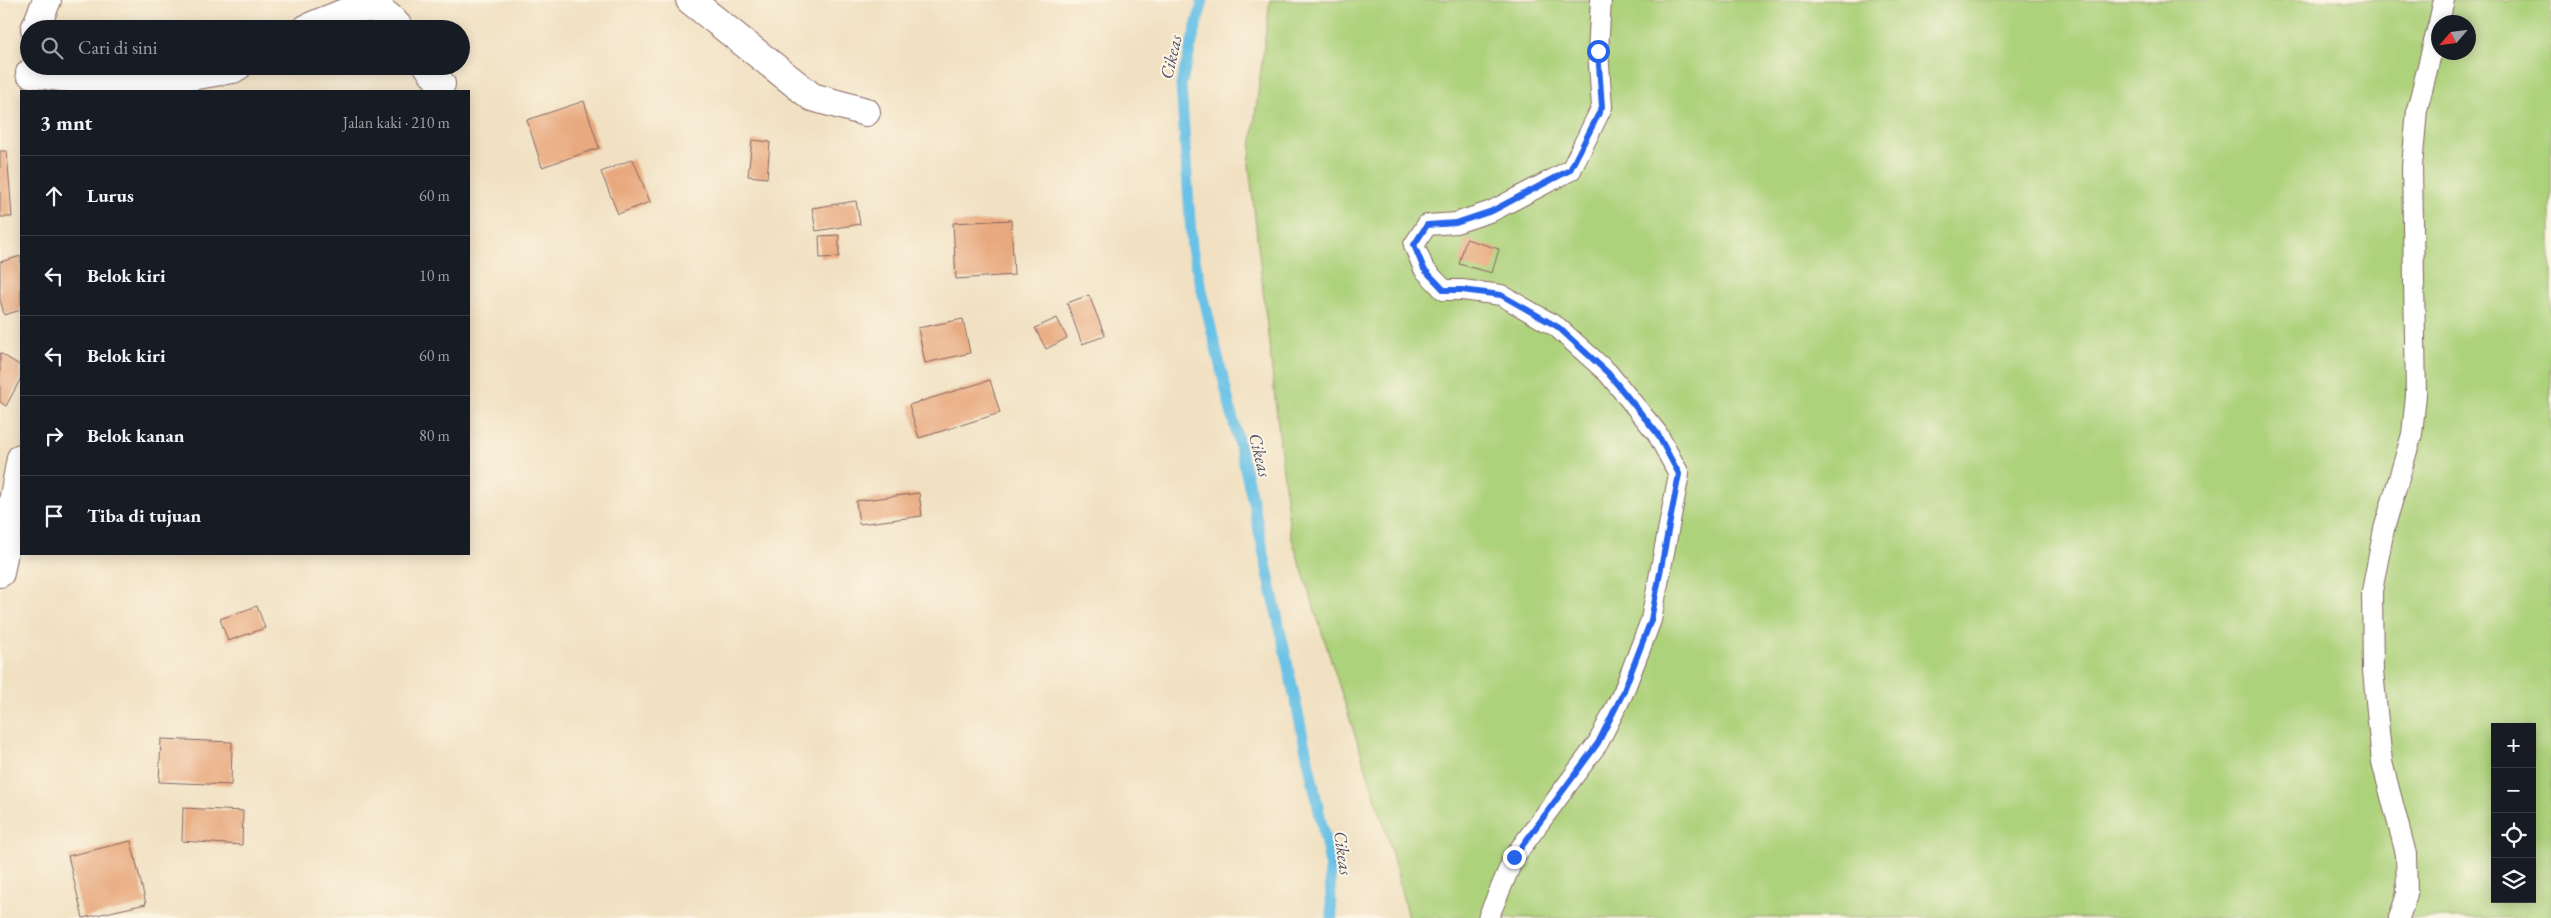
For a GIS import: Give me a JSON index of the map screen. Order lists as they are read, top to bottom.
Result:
{
  "water": ["Cikeas"],
  "north": "bottom left",
  "page": {
    "search": "Cari di sini",
    "heading": ["3 mnt", "Jalan kaki · 210 m"],
    "list": [
      ["Lurus", "60 m"],
      ["Belok kiri", "10 m"],
      ["Belok kiri", "60 m"],
      ["Belok kanan", "80 m"],
      "Tiba di tujuan"
    ],
    "map_buttons": ["+", "−"]
  }
}
